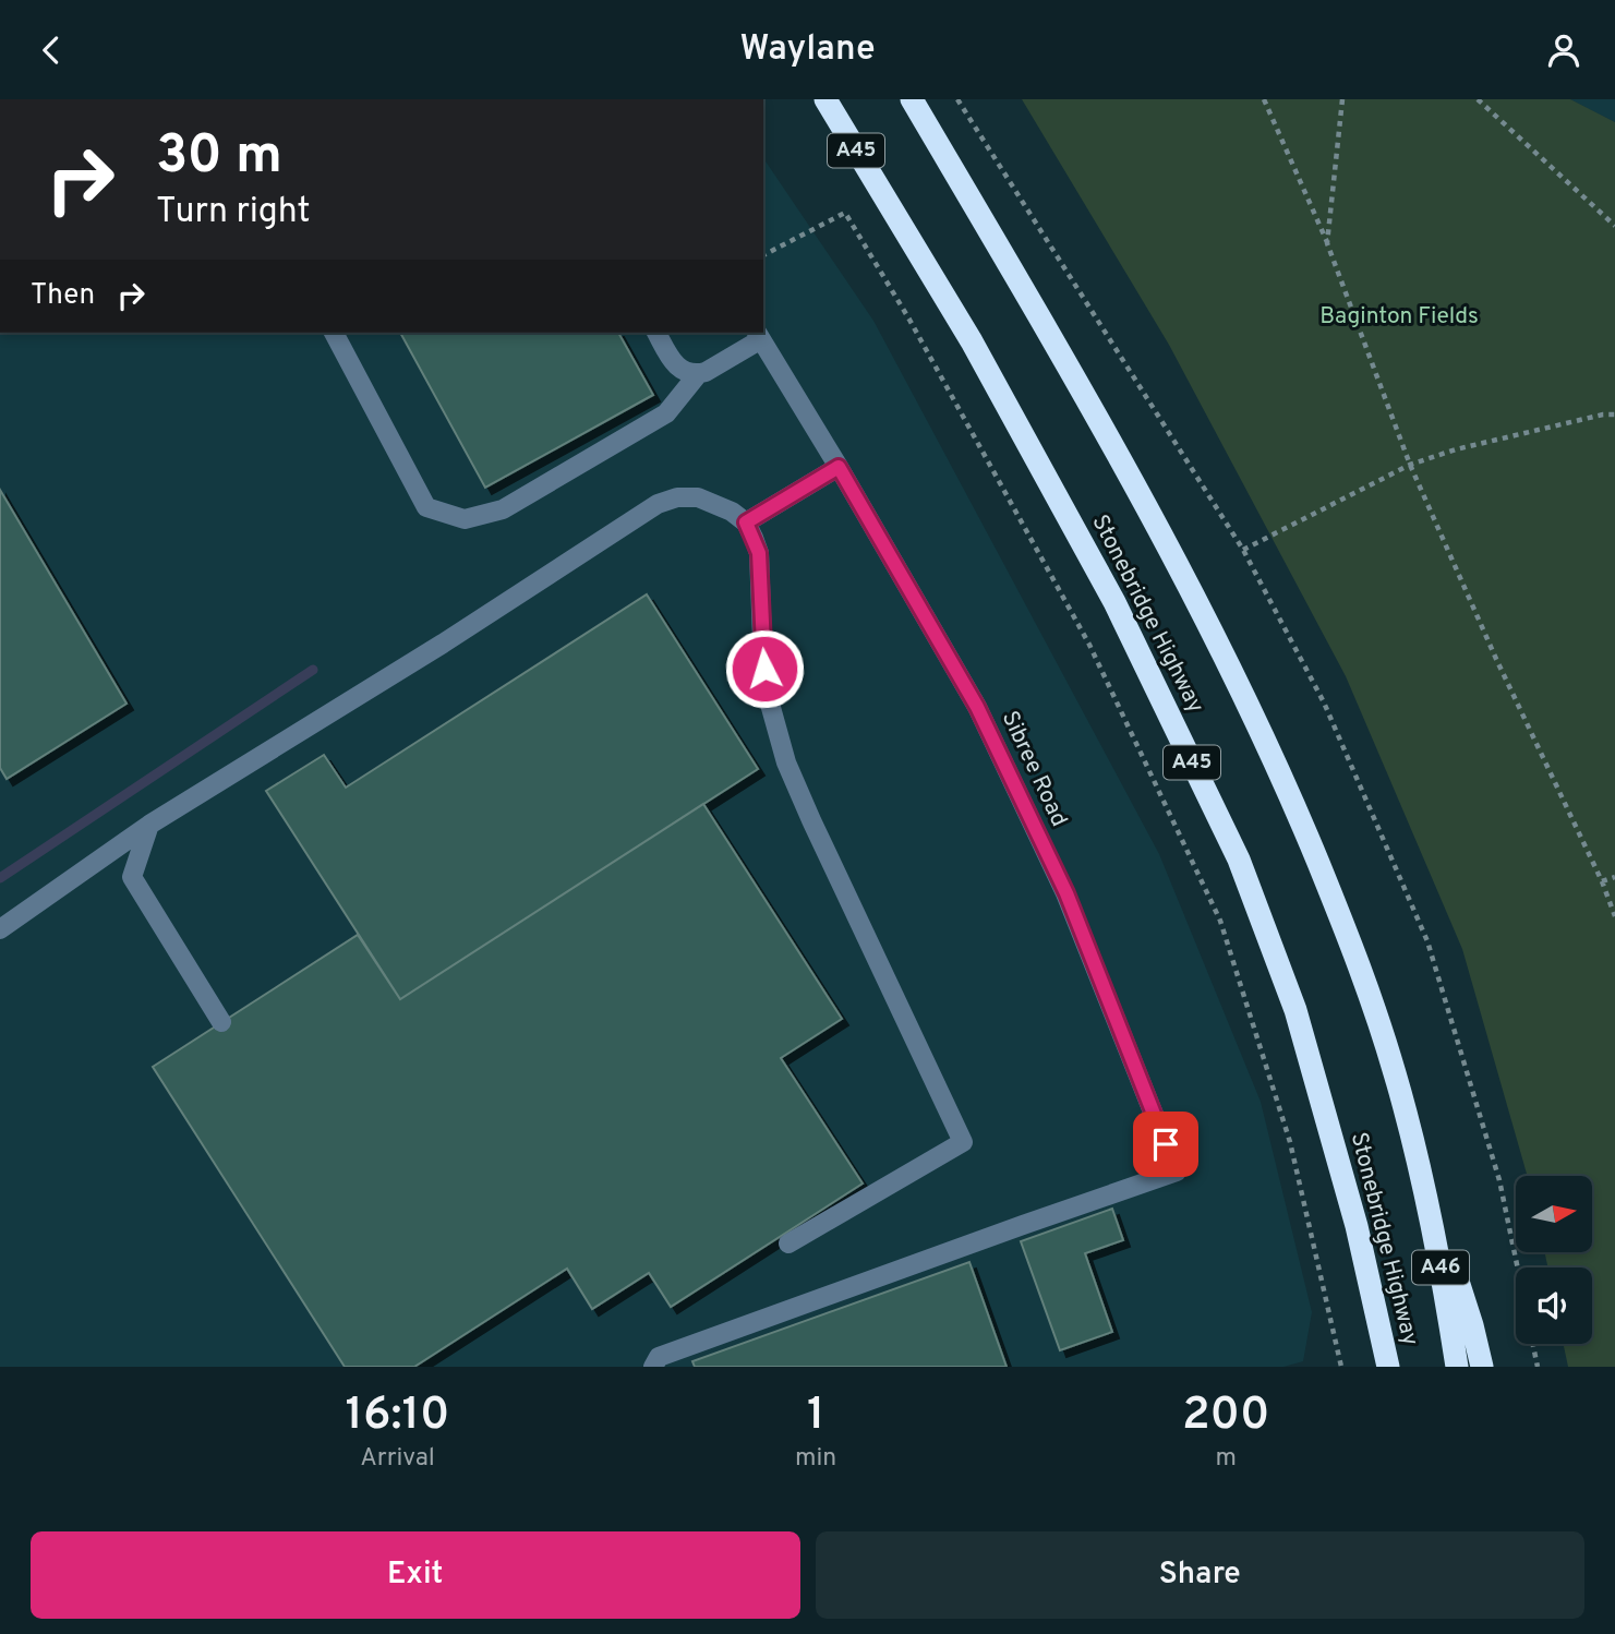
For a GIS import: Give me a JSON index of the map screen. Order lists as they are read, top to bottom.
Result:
{
  "streets": {
    "highway": ["A45", "Stonebridge Highway", "A46"],
    "lane": ["Sibree Road"]
  },
  "parks": ["Baginton Fields"],
  "north": "right",
  "page": {
    "header": "Waylane",
    "turn": ["30 m", "Turn right"],
    "then": "Then",
    "eta": [
      "16:10",
      "Arrival",
      "1",
      "min",
      "200",
      "m"
    ],
    "buttons": ["Exit", "Share"]
  }
}
